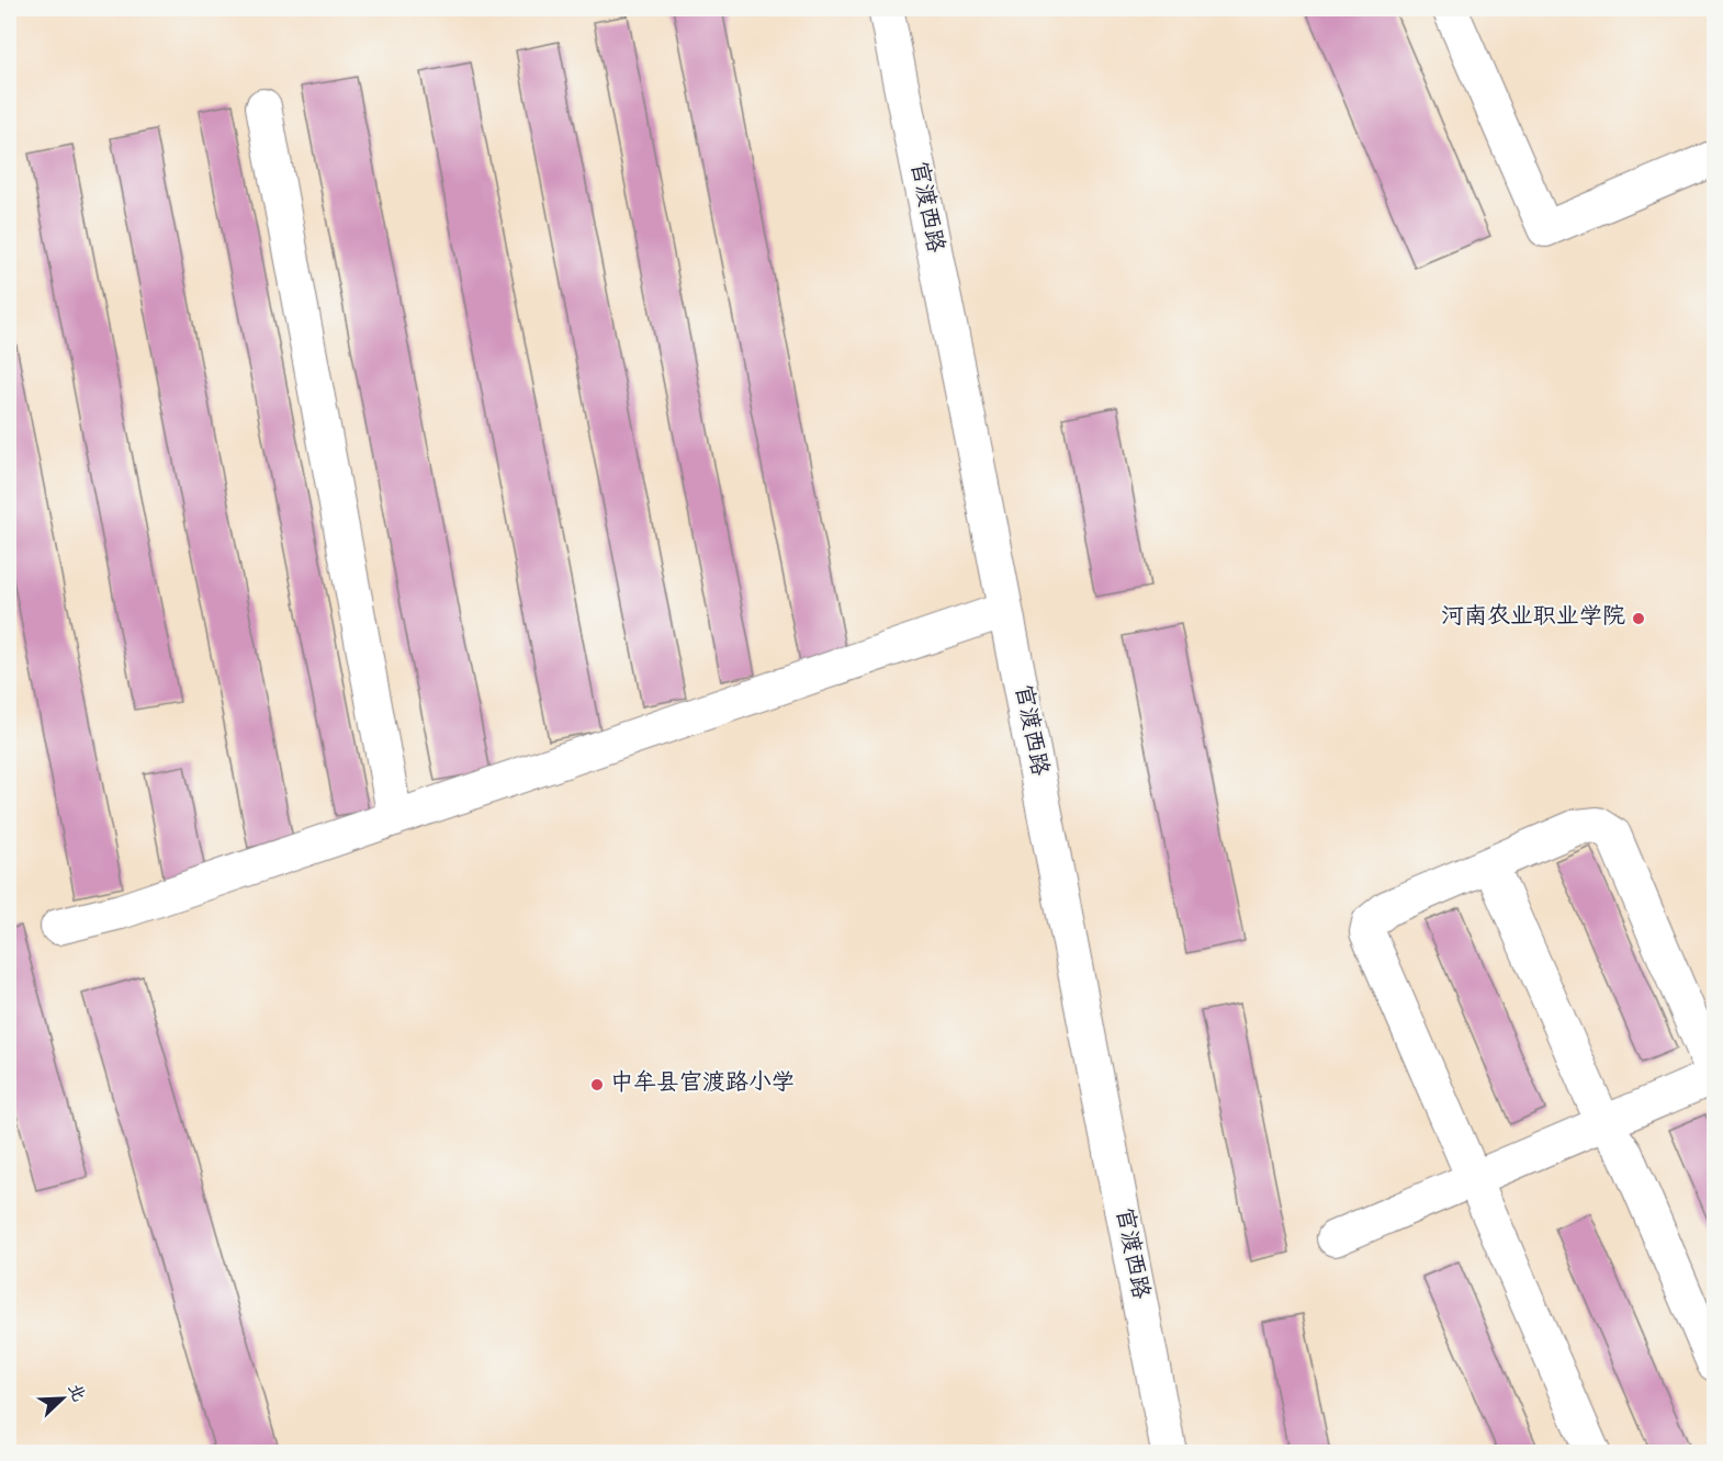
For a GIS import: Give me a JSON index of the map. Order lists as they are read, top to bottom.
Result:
{
  "streets": {
    "street": ["官渡西路"]
  },
  "places": ["河南农业职业学院", "中牟县官渡路小学"],
  "north": "top right"
}
